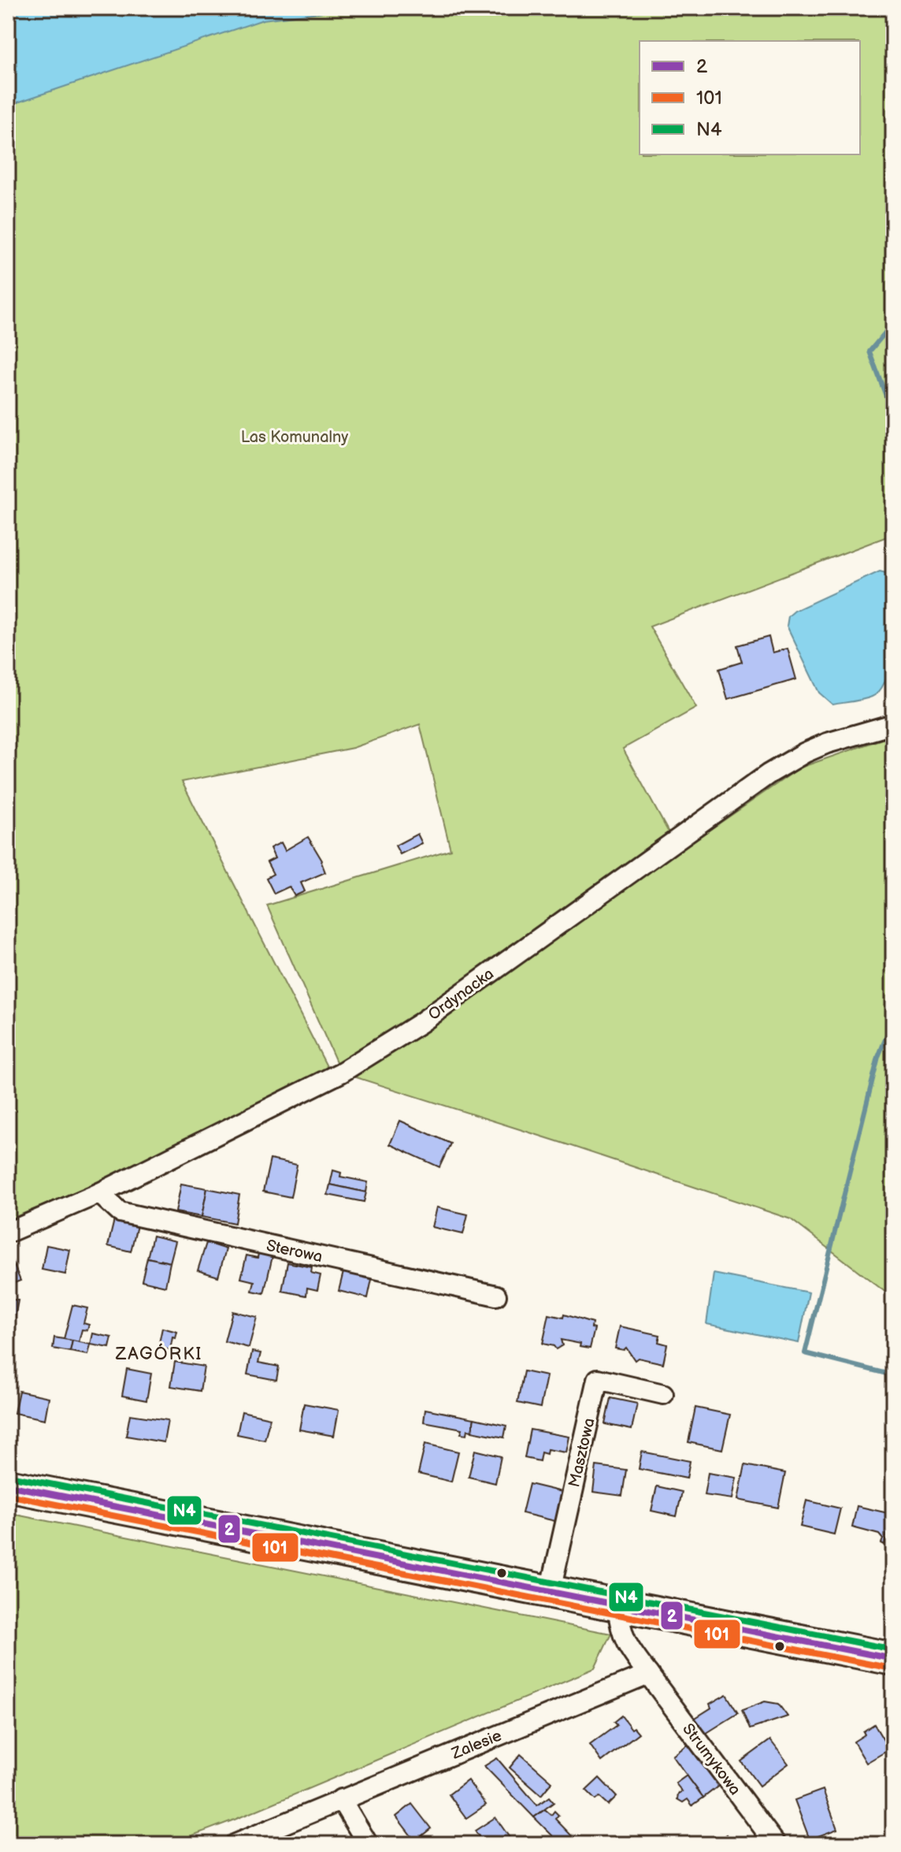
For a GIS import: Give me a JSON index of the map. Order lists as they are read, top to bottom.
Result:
{
  "streets": {
    "street": [
      "Ordynacka",
      "Sterowa",
      "Masztowa",
      "Zalesie",
      "Strumykowa"
    ]
  },
  "crossings": [
    ["Ordynacka", "Sterowa"],
    ["Zalesie", "Strumykowa"]
  ],
  "districts": ["ZAGÓRKI"],
  "parks": ["Las Komunalny"],
  "lines": ["transit line N4", "transit line 2", "transit line 101"],
  "legend": ["2", "101", "N4"]
}
